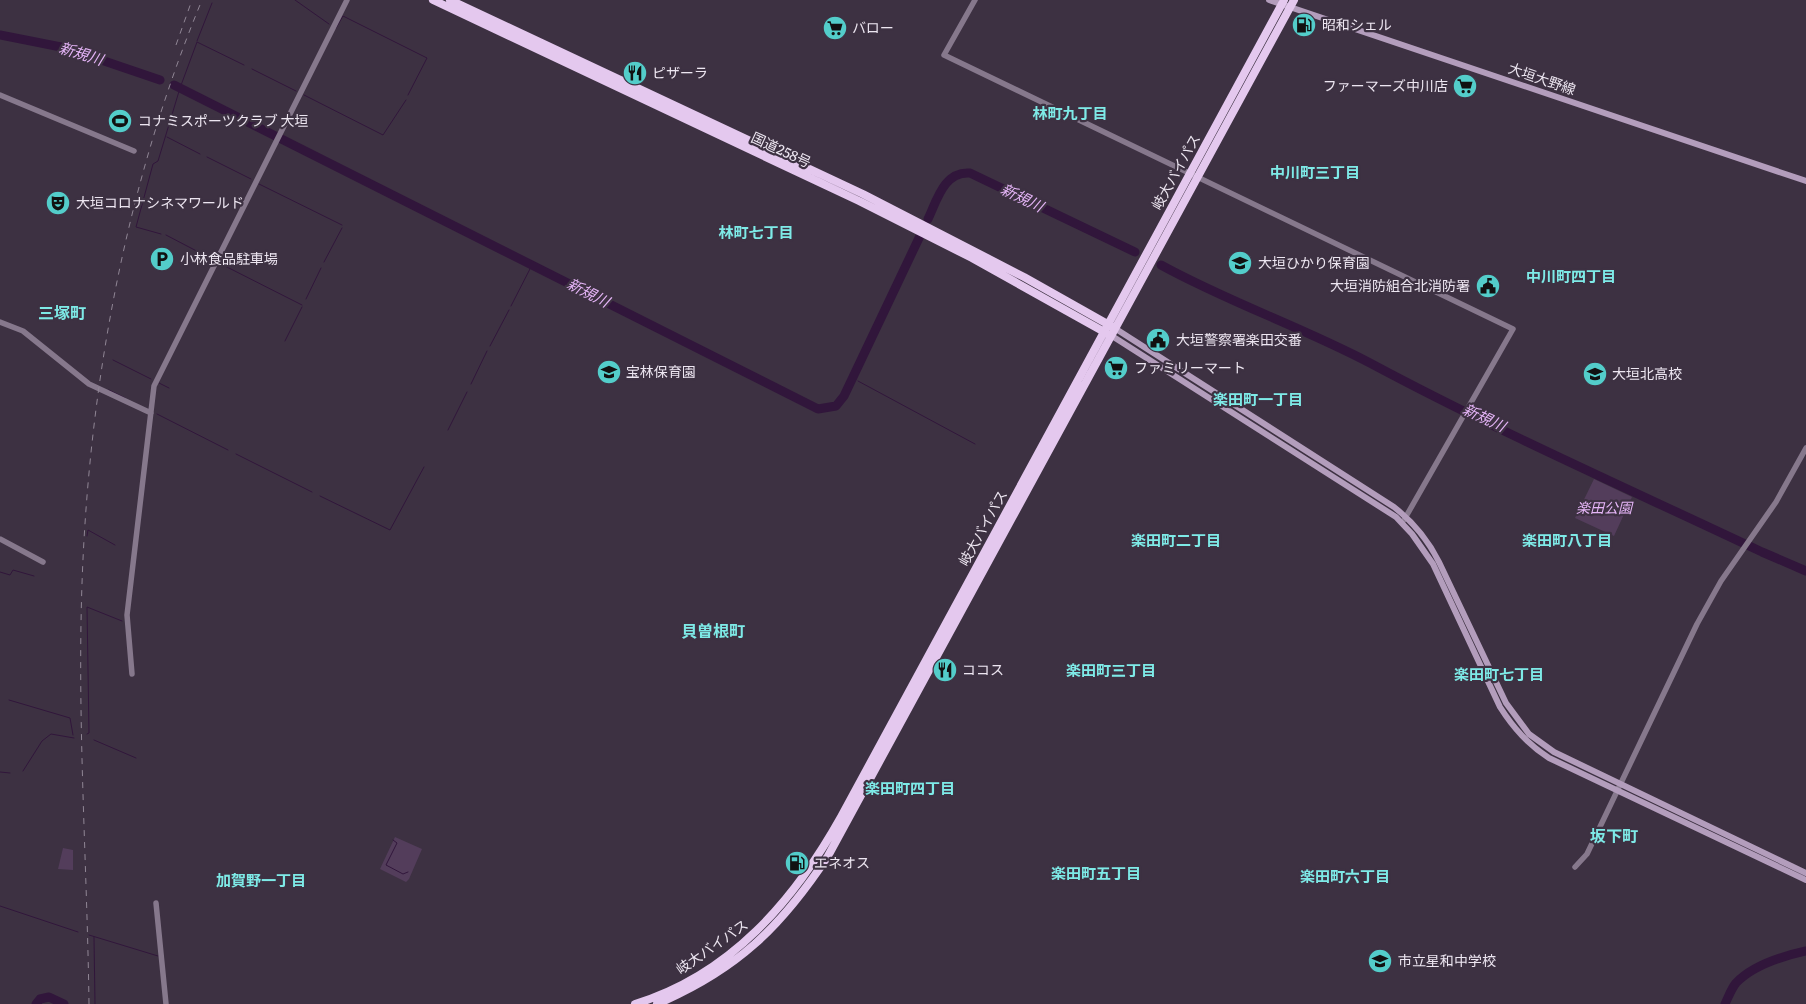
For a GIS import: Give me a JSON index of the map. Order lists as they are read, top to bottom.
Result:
{
  "streets": {
    "highway": ["国道258号", "岐大バイパス"],
    "main road": ["大垣大野線"]
  },
  "crossings": [
    ["大垣大野線", "岐大バイパス"],
    ["国道258号", "岐大バイパス"]
  ],
  "districts": [
    "林町九丁目",
    "中川町三丁目",
    "林町七丁目",
    "中川町四丁目",
    "三塚町",
    "楽田町一丁目",
    "楽田町二丁目",
    "楽田町八丁目",
    "貝曽根町",
    "楽田町三丁目",
    "楽田町七丁目",
    "楽田町四丁目",
    "坂下町",
    "楽田町五丁目",
    "楽田町六丁目",
    "加賀野一丁目"
  ],
  "water": ["新規川"],
  "parks": ["楽田公園"],
  "places": {
    "fuel station": ["昭和シェル", "エネオス"],
    "supermarket": ["バロー", "ファーマーズ中川店", "ファミリーマート"],
    "restaurant": ["ピザーラ", "ココス"],
    "sports": ["コナミスポーツクラブ 大垣"],
    "theatre": ["大垣コロナシネマワールド"],
    "parking": ["小林食品駐車場"],
    "school or university": [
      "大垣ひかり保育園",
      "宝林保育園",
      "大垣北高校",
      "市立星和中学校"
    ],
    "public building": ["大垣消防組合北消防署", "大垣警察署楽田交番"]
  }
}
